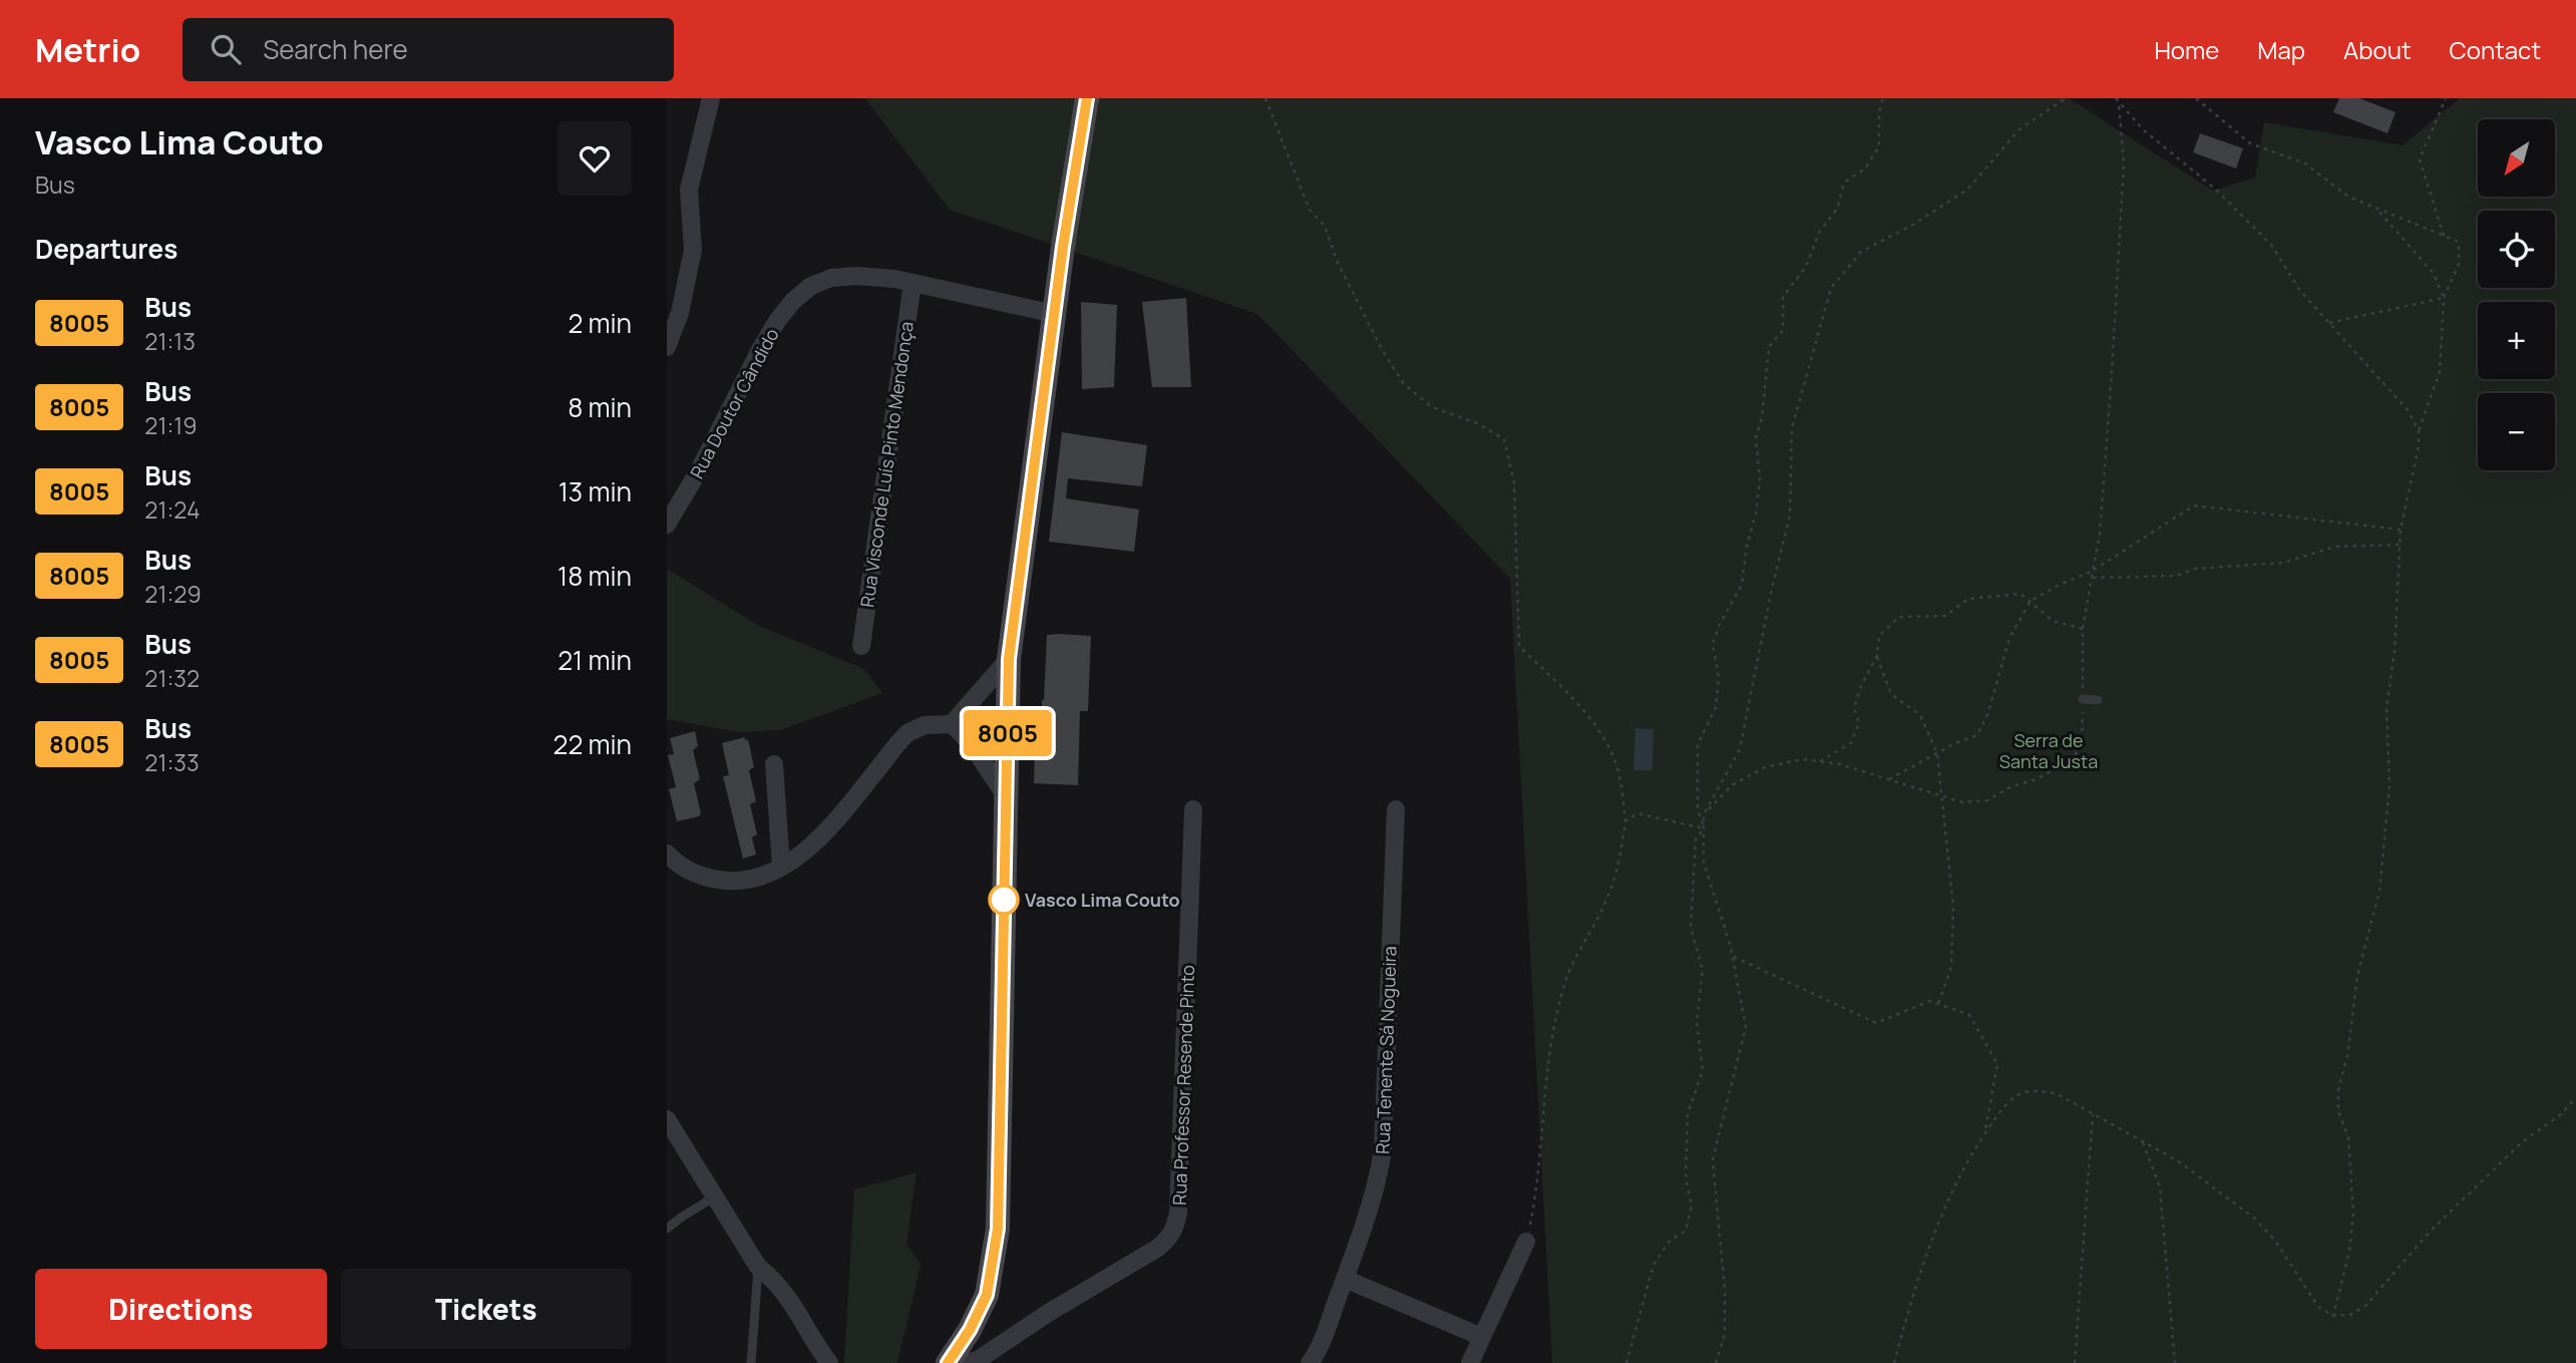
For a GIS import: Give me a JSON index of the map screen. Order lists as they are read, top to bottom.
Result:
{
  "streets": {
    "street": [
      "Rua Doutor Cândido",
      "Rua Visconde Luís Pinto Mendonça",
      "Rua Tenente Sá Nogueira",
      "Rua Professor Resende Pinto"
    ]
  },
  "crossings": [
    ["Rua Doutor Cândido", "Rua Visconde Luís Pinto Mendonça"]
  ],
  "parks": ["Serra de Santa Justa"],
  "places": ["Vasco Lima Couto"],
  "lines": ["bus line 8005"],
  "north": "bottom left",
  "page": {
    "header": "Metrio",
    "search": "Search here",
    "nav": [
      "Home",
      "Map",
      "About",
      "Contact"
    ],
    "heading": [
      ["Vasco Lima Couto", "Bus"],
      "Departures"
    ],
    "on_map": "8005",
    "map_buttons": ["+", "−"],
    "list": [
      {
        "mark": "8005",
        "name": "Bus",
        "note": "21:13",
        "value": "2 min"
      },
      {
        "mark": "8005",
        "name": "Bus",
        "note": "21:19",
        "value": "8 min"
      },
      {
        "mark": "8005",
        "name": "Bus",
        "note": "21:24",
        "value": "13 min"
      },
      {
        "mark": "8005",
        "name": "Bus",
        "note": "21:29",
        "value": "18 min"
      },
      {
        "mark": "8005",
        "name": "Bus",
        "note": "21:32",
        "value": "21 min"
      },
      {
        "mark": "8005",
        "name": "Bus",
        "note": "21:33",
        "value": "22 min"
      }
    ],
    "buttons": ["Directions", "Tickets"]
  }
}
